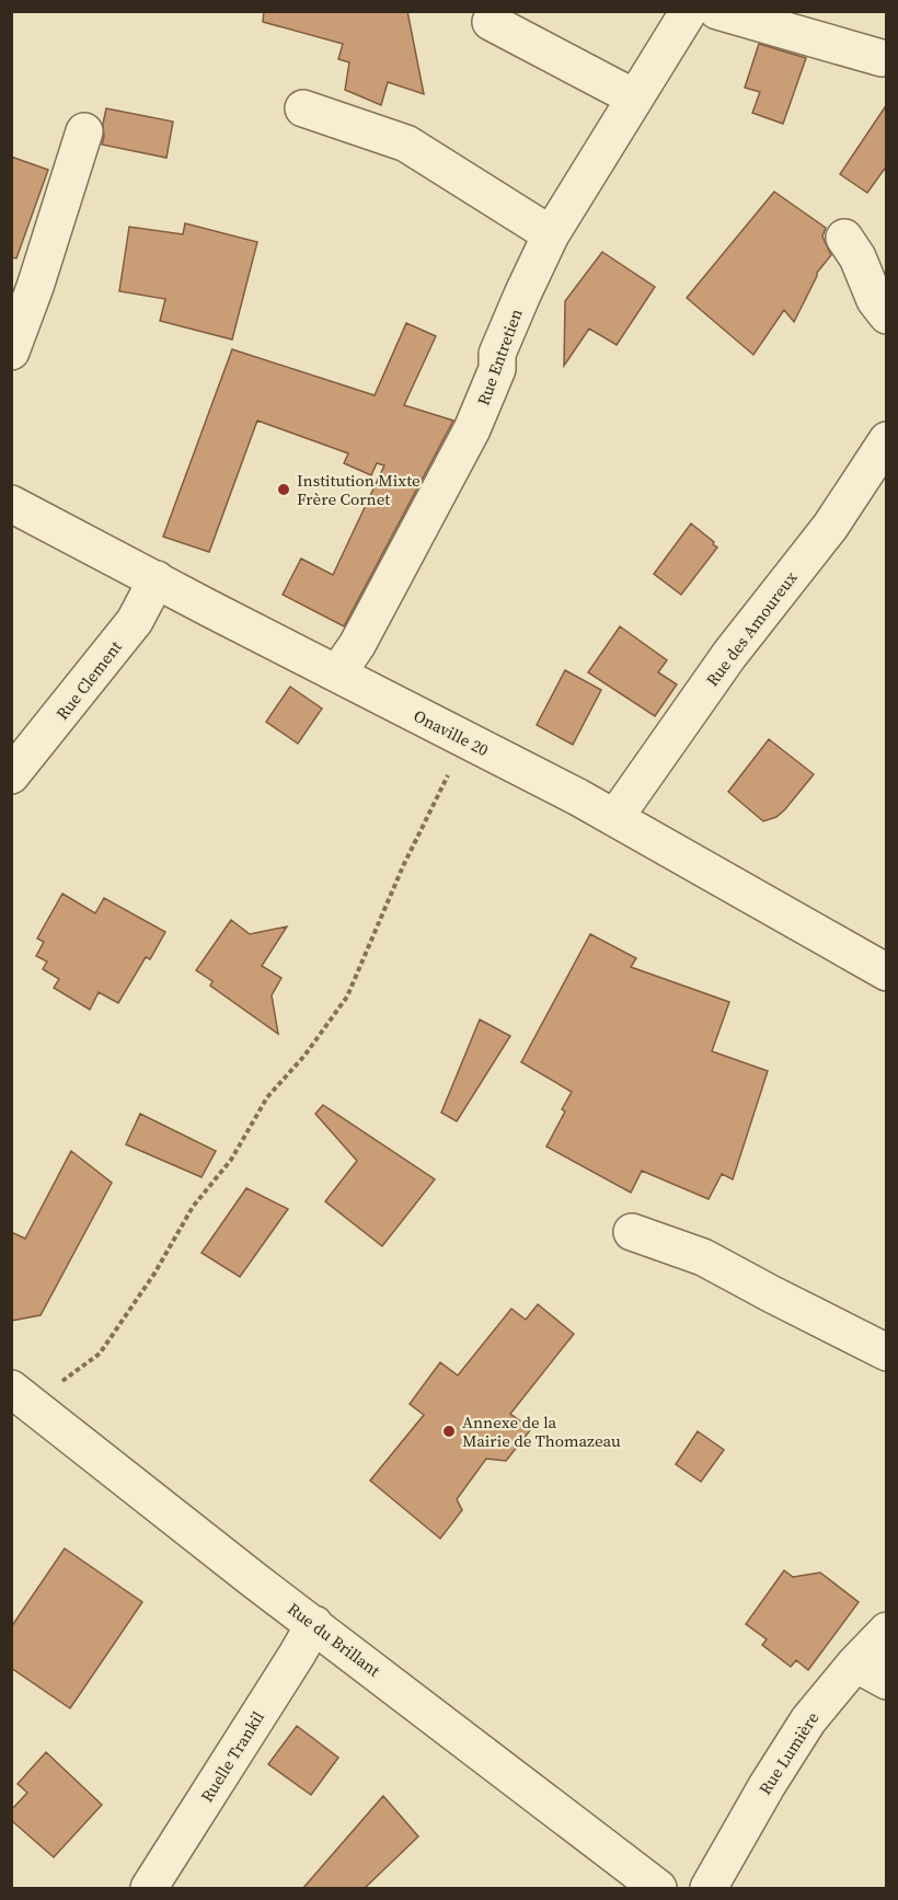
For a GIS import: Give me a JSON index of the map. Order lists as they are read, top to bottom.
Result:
{
  "streets": {
    "street": [
      "Rue Entretien",
      "Rue des Amoureux",
      "Rue Clement",
      "Onaville 20",
      "Rue du Brillant",
      "Rue Lumière",
      "Ruelle Trankil"
    ]
  },
  "crossings": [
    ["Rue Entretien", "Onaville 20"],
    ["Rue des Amoureux", "Onaville 20"],
    ["Rue Clement", "Onaville 20"],
    ["Rue du Brillant", "Ruelle Trankil"]
  ],
  "places": ["Institution Mixte Frère Cornet", "Annexe de la Mairie de Thomazeau"]
}
